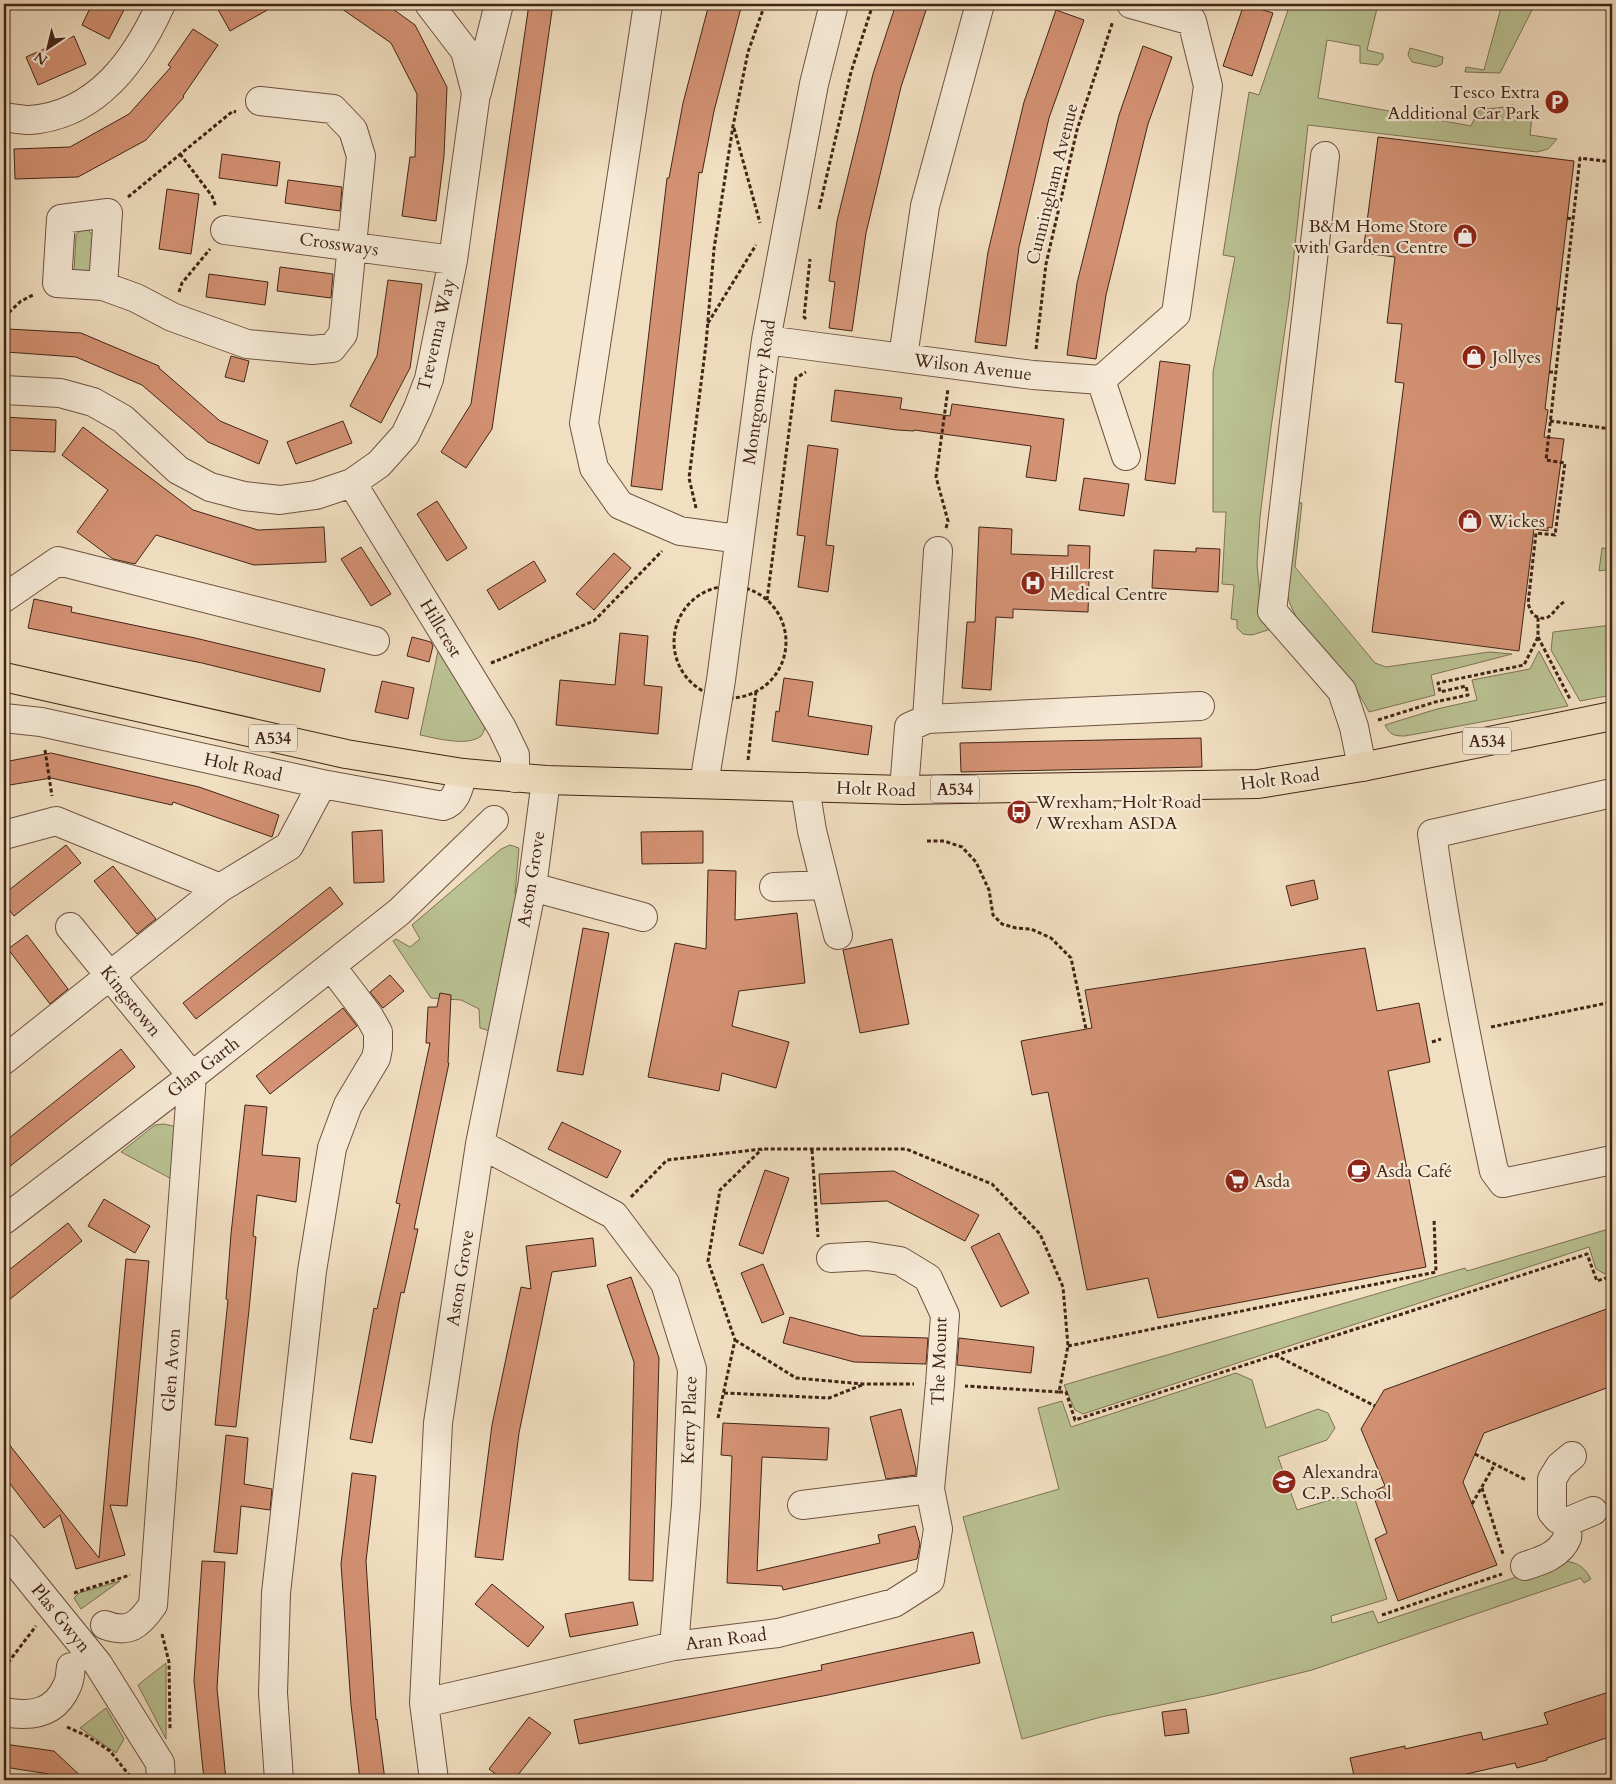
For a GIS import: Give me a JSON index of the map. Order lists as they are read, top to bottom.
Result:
{
  "streets": {
    "main road": ["A534", "Holt Road"],
    "street": [
      "Crossways",
      "Trevenna Way",
      "Wilson Avenue",
      "Montgomery Road",
      "Hillcrest",
      "Aston Grove",
      "Kingstown",
      "Glan Garth",
      "The Mount",
      "Glen Avon",
      "Kerry Place",
      "Plas Gwyn",
      "Aran Road"
    ],
    "path": ["Cunningham Avenue"]
  },
  "crossings": [
    ["Cunningham Avenue", "Wilson Avenue"],
    ["Crossways", "Trevenna Way"],
    ["Trevenna Way", "Hillcrest"],
    ["Wilson Avenue", "Montgomery Road"],
    ["Montgomery Road", "Holt Road"],
    ["Hillcrest", "Holt Road"],
    ["Holt Road", "Aston Grove"],
    ["Aston Grove", "Kerry Place"],
    ["Aston Grove", "Aran Road"],
    ["Kingstown", "Glan Garth"],
    ["Kingstown", "Glen Avon"],
    ["Glan Garth", "Glen Avon"],
    ["The Mount", "Aran Road"],
    ["Kerry Place", "Aran Road"]
  ],
  "places": {
    "parking": ["Tesco Extra Additional Car Park"],
    "shop": ["B&M Home Store with Garden Centre", "Jollyes", "Wickes"],
    "hospital": ["Hillcrest Medical Centre"],
    "bus stop": ["Wrexham, Holt Road / Wrexham ASDA"],
    "cafe": ["Asda Café"],
    "supermarket": ["Asda"],
    "school or university": ["Alexandra C.P. School"]
  },
  "north": "bottom left"
}
